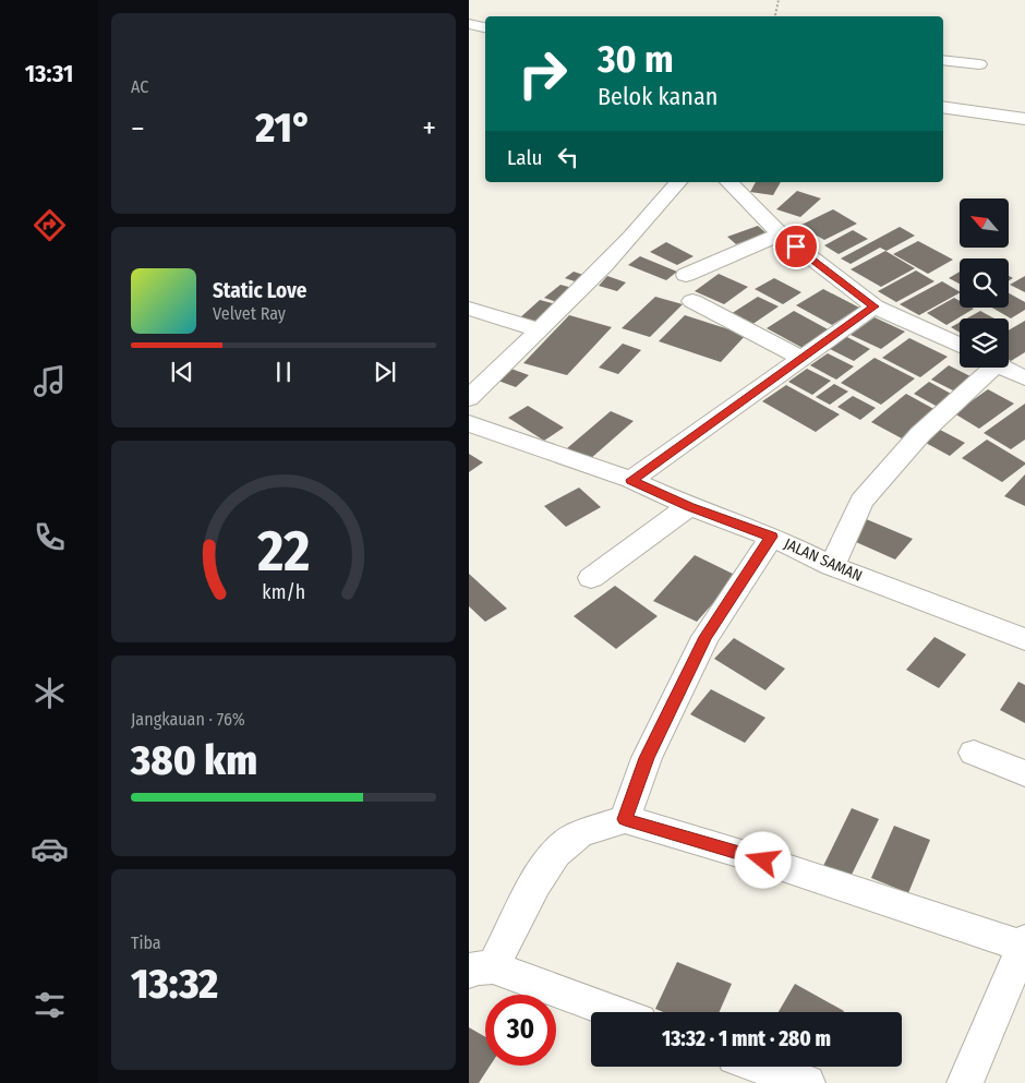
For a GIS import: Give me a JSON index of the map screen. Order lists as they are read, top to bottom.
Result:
{
  "streets": {
    "street": ["JALAN SAMAN"]
  },
  "north": "top left",
  "page": {
    "tabs": "13:31",
    "tile": [
      "AC",
      ["Jangkauan · 76%", "380 km"],
      ["Tiba", "13:32"]
    ],
    "turn": ["30 m", "Belok kanan"],
    "heat": ["−", "21°", "+"],
    "then": "Lalu",
    "song": ["Static Love", "Velvet Ray"],
    "limit": "30",
    "trip": "13:32 · 1 mnt · 280 m",
    "gauge": ["22", "km/h"]
  }
}
